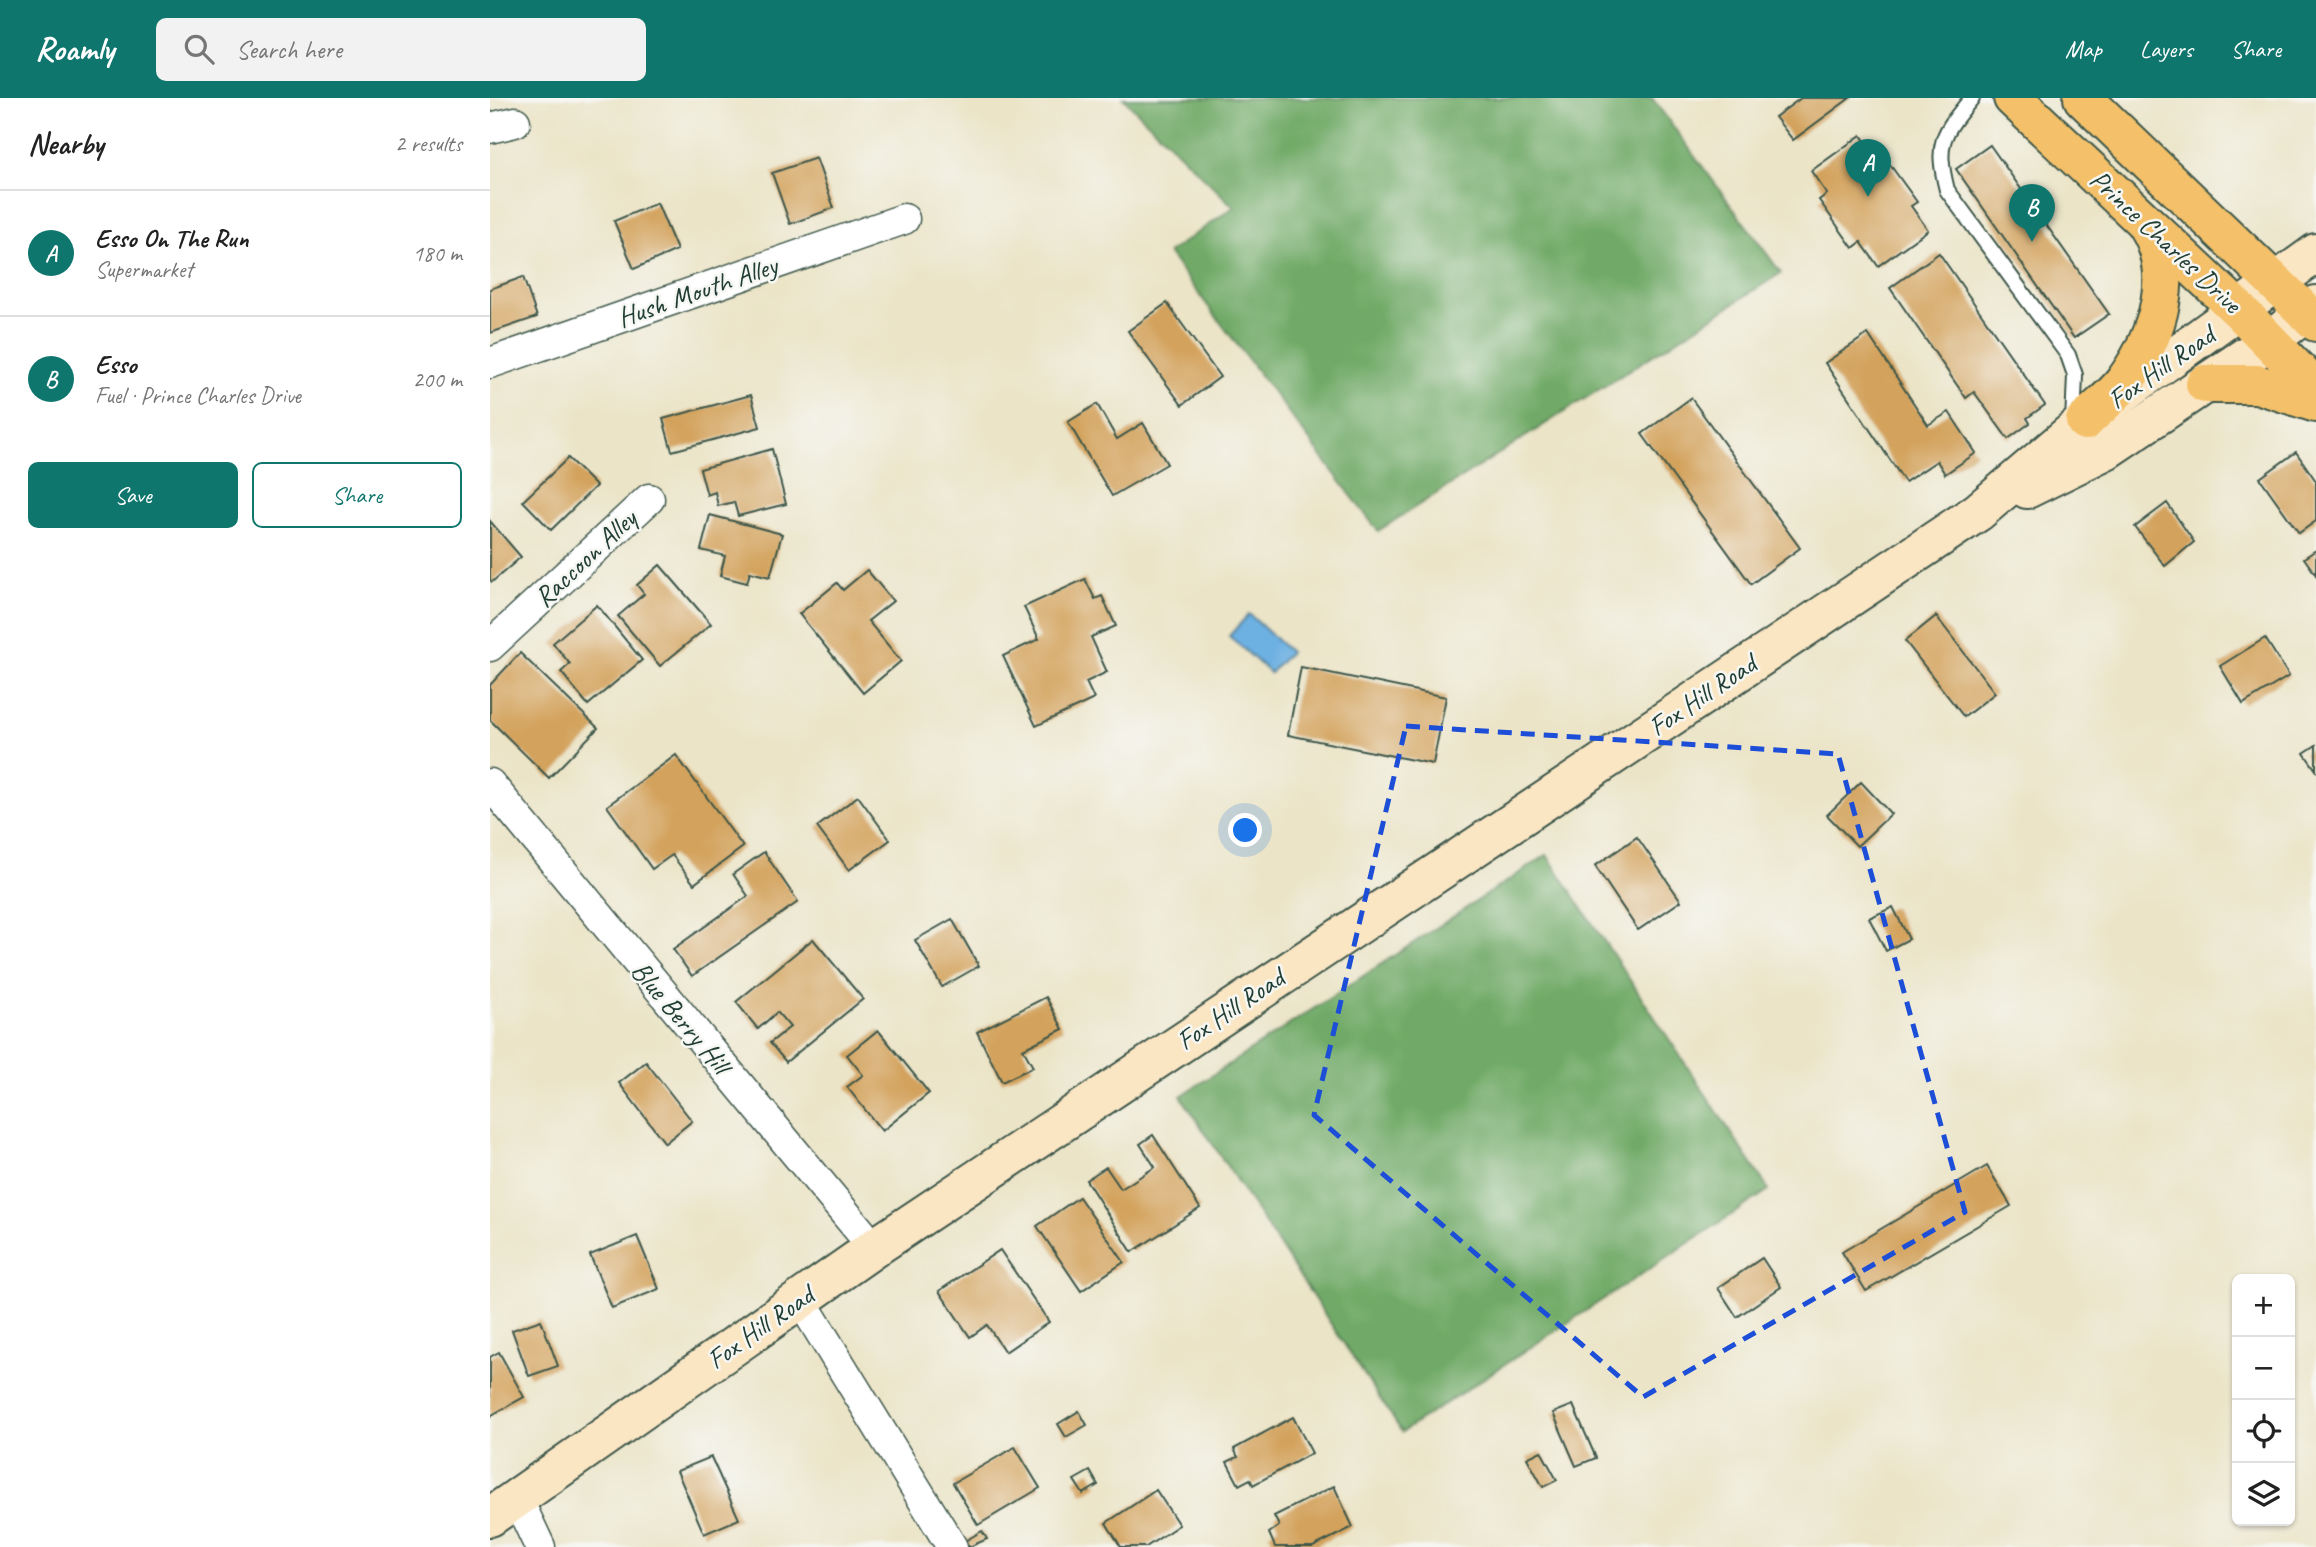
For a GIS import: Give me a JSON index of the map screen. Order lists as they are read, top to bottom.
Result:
{
  "streets": {
    "highway": ["Prince Charles Drive"],
    "main road": ["Fox Hill Road"],
    "street": ["Hush Mouth Alley", "Raccoon Alley", "Blue Berry Hill"]
  },
  "crossings": [
    ["Prince Charles Drive", "Fox Hill Road"],
    ["Fox Hill Road", "Blue Berry Hill"]
  ],
  "page": {
    "header": "Roamly",
    "search": "Search here",
    "nav": ["Map", "Layers", "Share"],
    "heading": ["Nearby", "2 results"],
    "pins": ["A", "B"],
    "list": [
      {
        "mark": "A",
        "name": "Esso On The Run",
        "note": "Supermarket",
        "value": "180 m"
      },
      {
        "mark": "B",
        "name": "Esso",
        "note": "Fuel · Prince Charles Drive",
        "value": "200 m"
      }
    ],
    "buttons": ["Save", "Share"],
    "map_buttons": ["+", "−"]
  }
}
